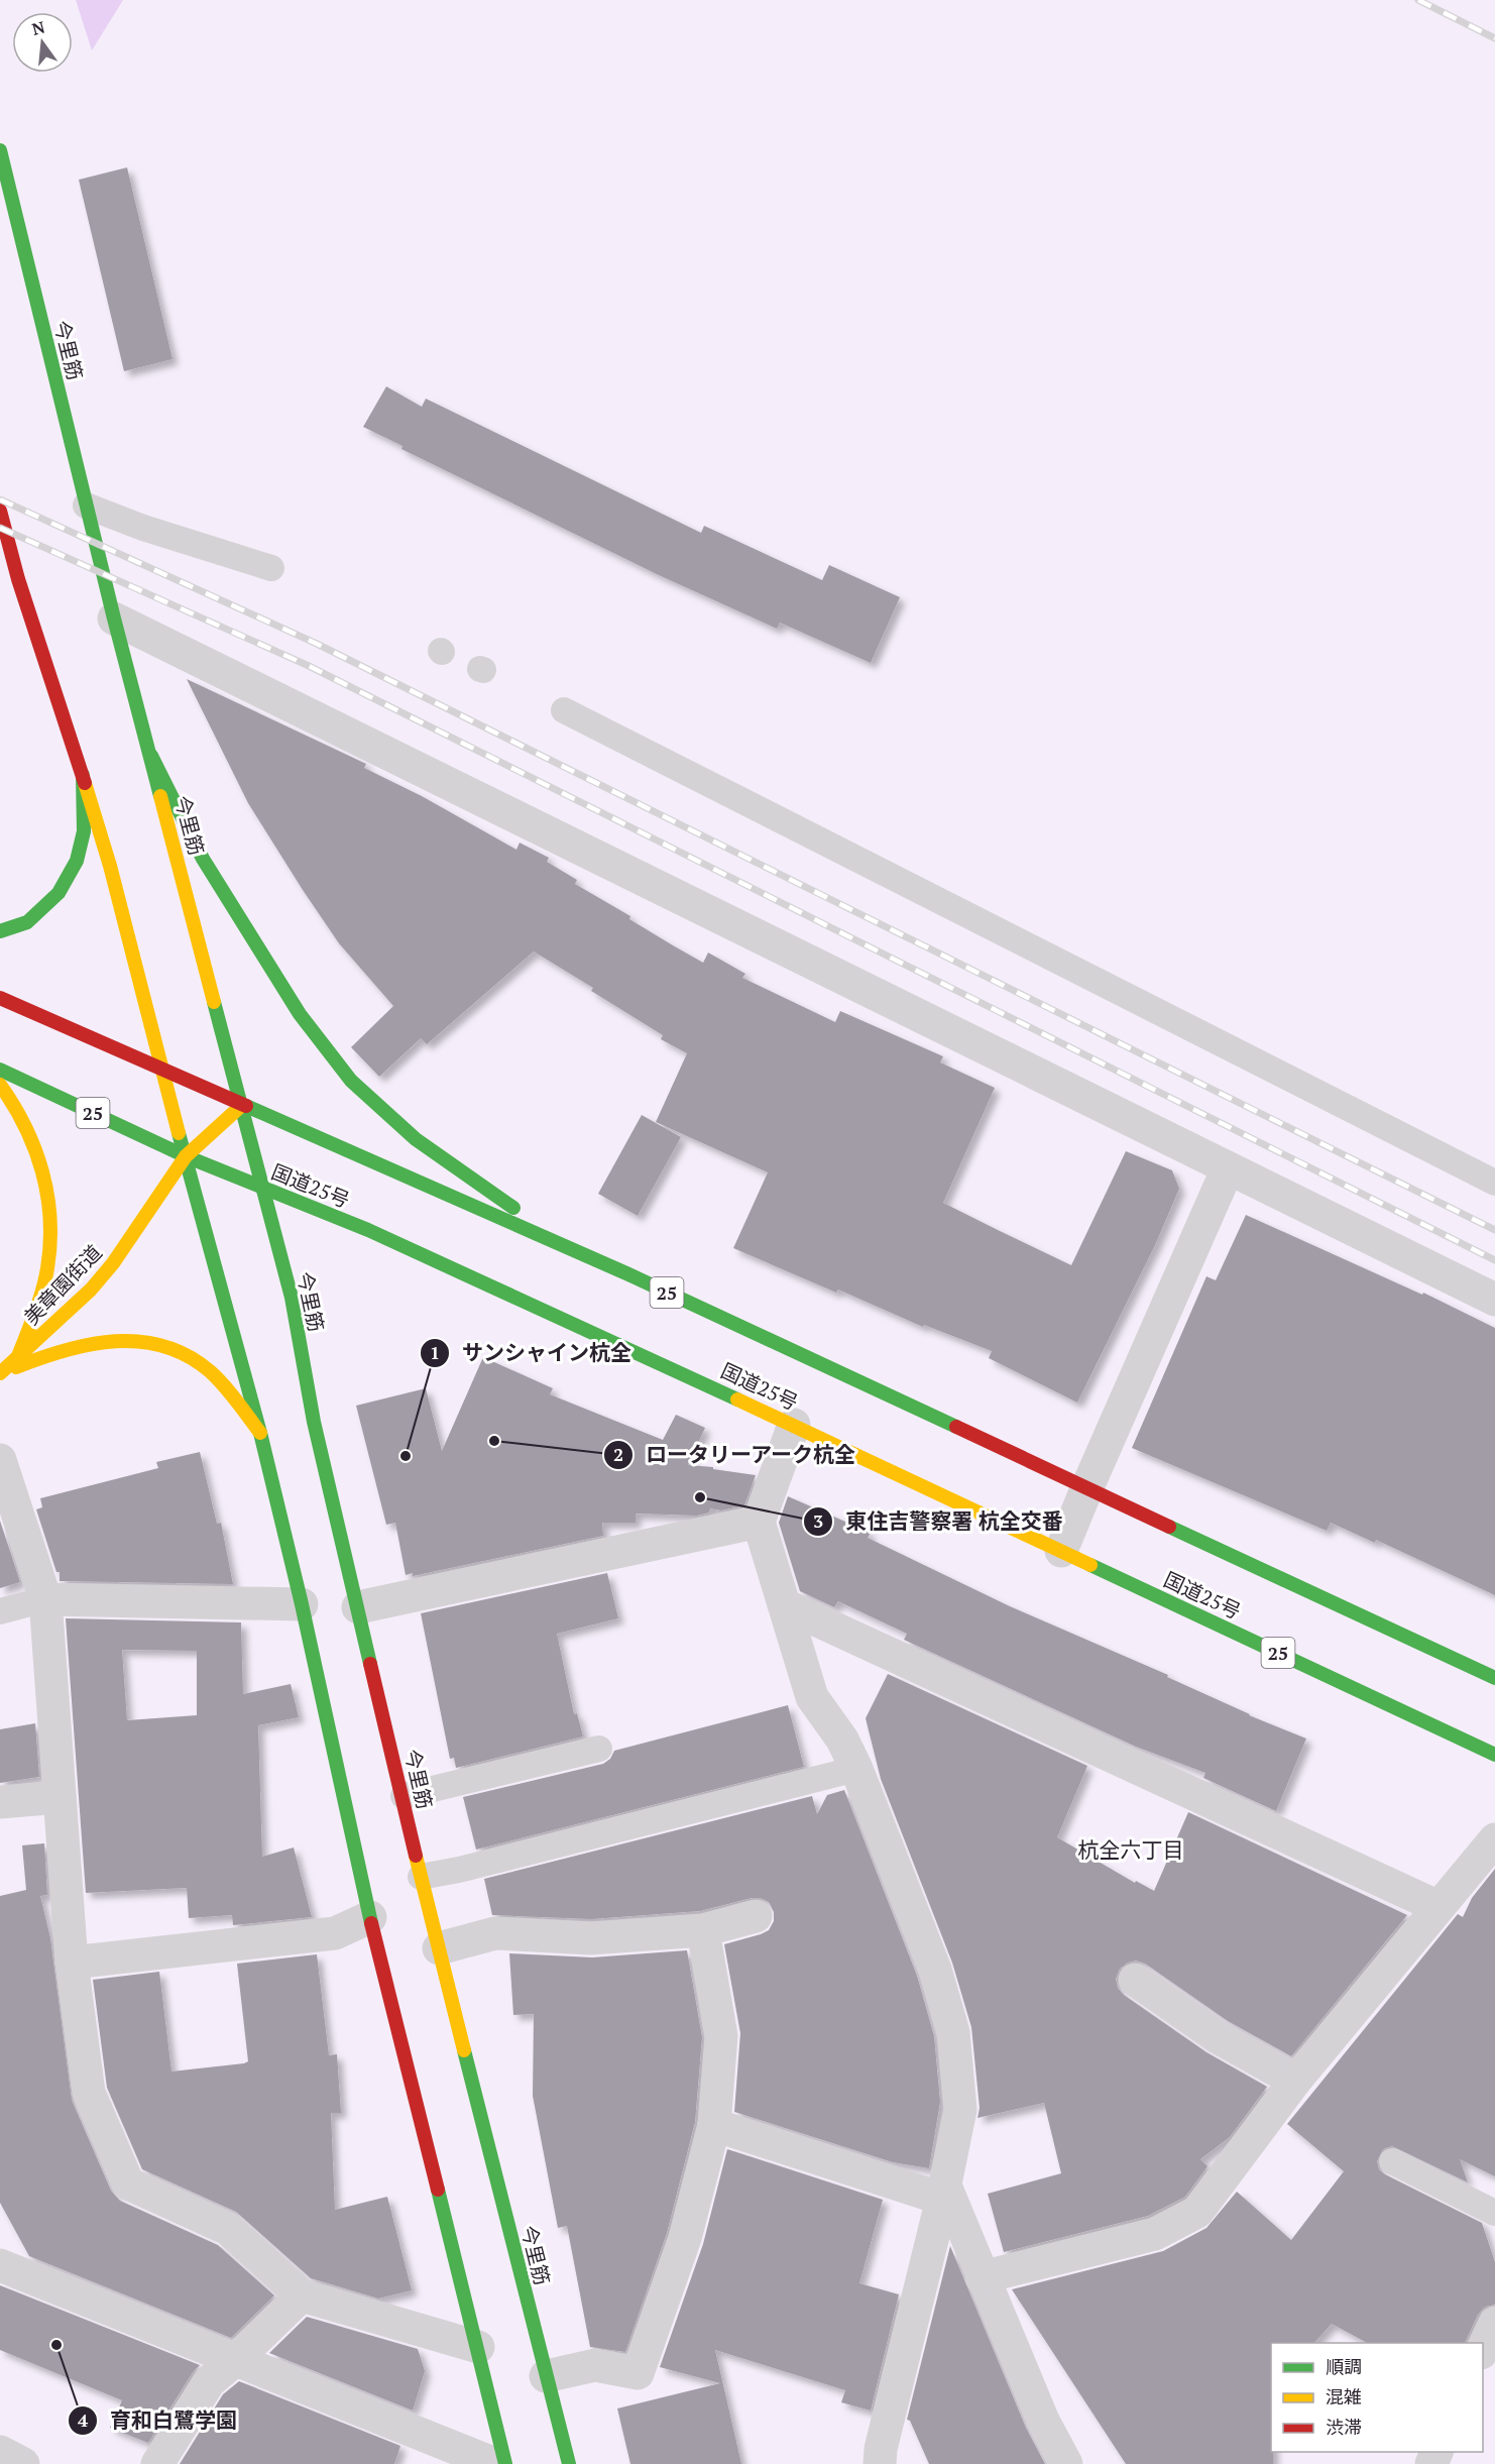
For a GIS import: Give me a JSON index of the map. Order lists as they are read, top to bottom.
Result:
{
  "streets": {
    "main road": [
      "今里筋",
      "25",
      "国道25号",
      "美章園街道"
    ]
  },
  "crossings": [
    ["今里筋", "25"],
    ["今里筋", "国道25号"],
    ["今里筋", "美章園街道"],
    ["25", "美章園街道"],
    ["国道25号", "美章園街道"]
  ],
  "districts": ["杭全六丁目"],
  "places": [
    "ロータリーアーク杭全",
    "サンシャイン杭全",
    "東住吉警察署 杭全交番",
    "育和白鷺学園"
  ],
  "legend": ["順調", "混雑", "渋滞"],
  "north": "top"
}
